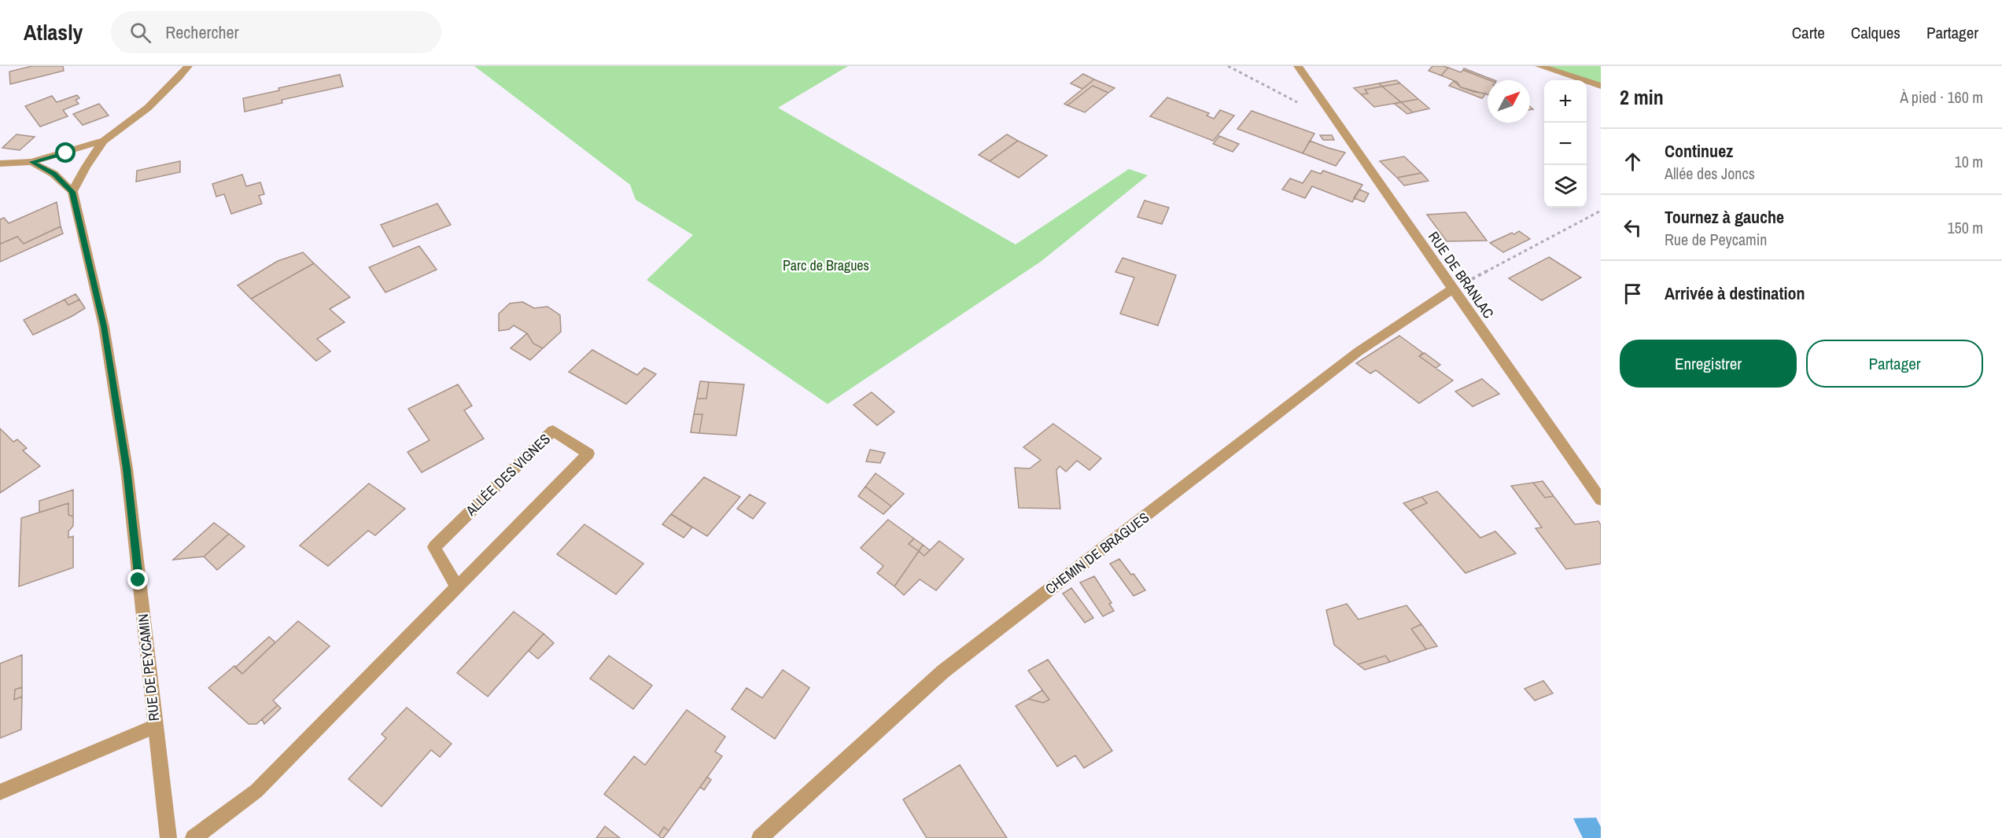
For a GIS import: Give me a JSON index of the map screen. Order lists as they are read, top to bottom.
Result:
{
  "streets": {
    "street": [
      "RUE DE BRANLAC",
      "ALLÉE DES VIGNES",
      "CHEMIN DE BRAGUES",
      "RUE DE PEYCAMIN"
    ]
  },
  "crossings": [
    ["RUE DE BRANLAC", "CHEMIN DE BRAGUES"]
  ],
  "parks": ["Parc de Bragues"],
  "north": "top right",
  "page": {
    "header": "Atlasly",
    "search": "Rechercher",
    "nav": ["Carte", "Calques", "Partager"],
    "heading": ["2 min", "À pied · 160 m"],
    "map_buttons": ["+", "−"],
    "list": [
      ["Continuez", "Allée des Joncs", "10 m"],
      ["Tournez à gauche", "Rue de Peycamin", "150 m"],
      "Arrivée à destination"
    ],
    "buttons": ["Enregistrer", "Partager"]
  }
}
